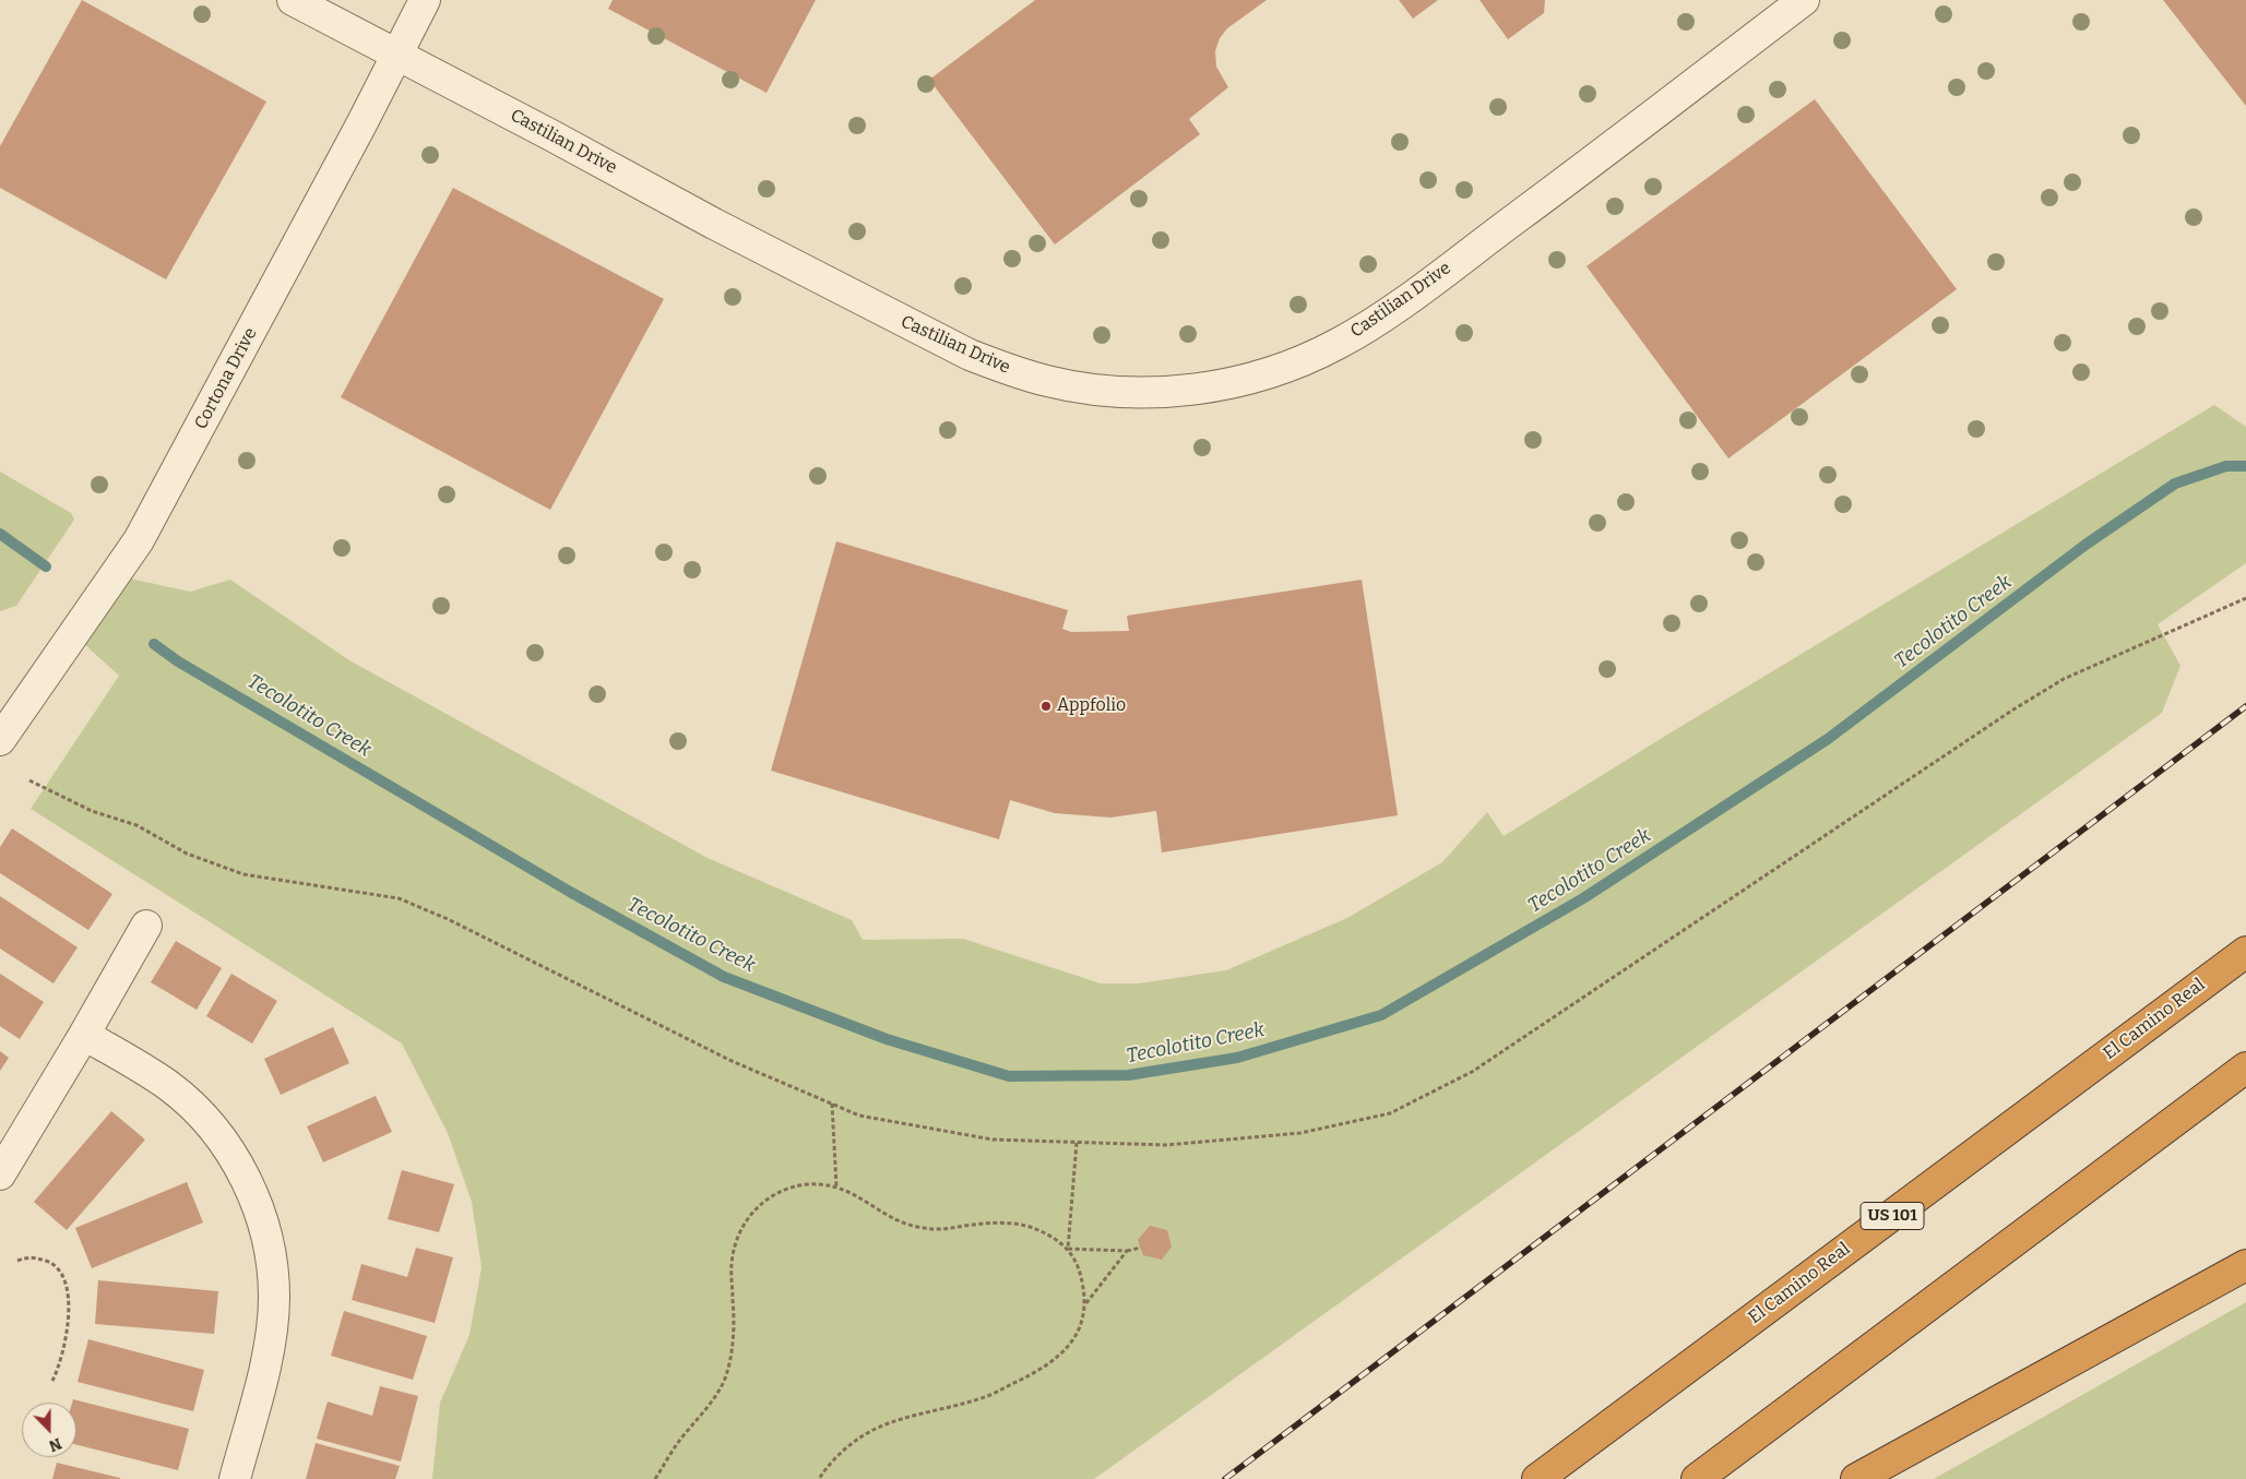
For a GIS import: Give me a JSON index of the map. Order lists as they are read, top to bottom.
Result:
{
  "streets": {
    "highway": ["El Camino Real", "US 101"],
    "street": ["Castilian Drive", "Cortona Drive"]
  },
  "crossings": [
    ["Castilian Drive", "Cortona Drive"]
  ],
  "water": ["Tecolotito Creek"],
  "places": ["Appfolio"],
  "north": "bottom"
}
